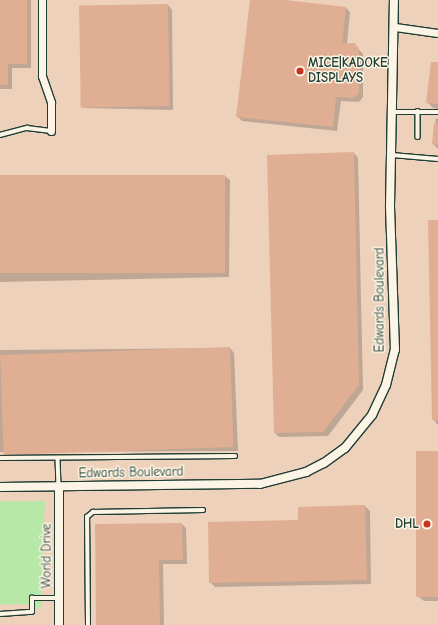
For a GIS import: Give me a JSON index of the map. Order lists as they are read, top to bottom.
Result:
{
  "streets": {
    "street": ["Edwards Boulevard", "World Drive"]
  },
  "crossings": [
    ["Edwards Boulevard", "World Drive"]
  ],
  "places": ["MICE|KADOKE DISPLAYS", "DHL"]
}
